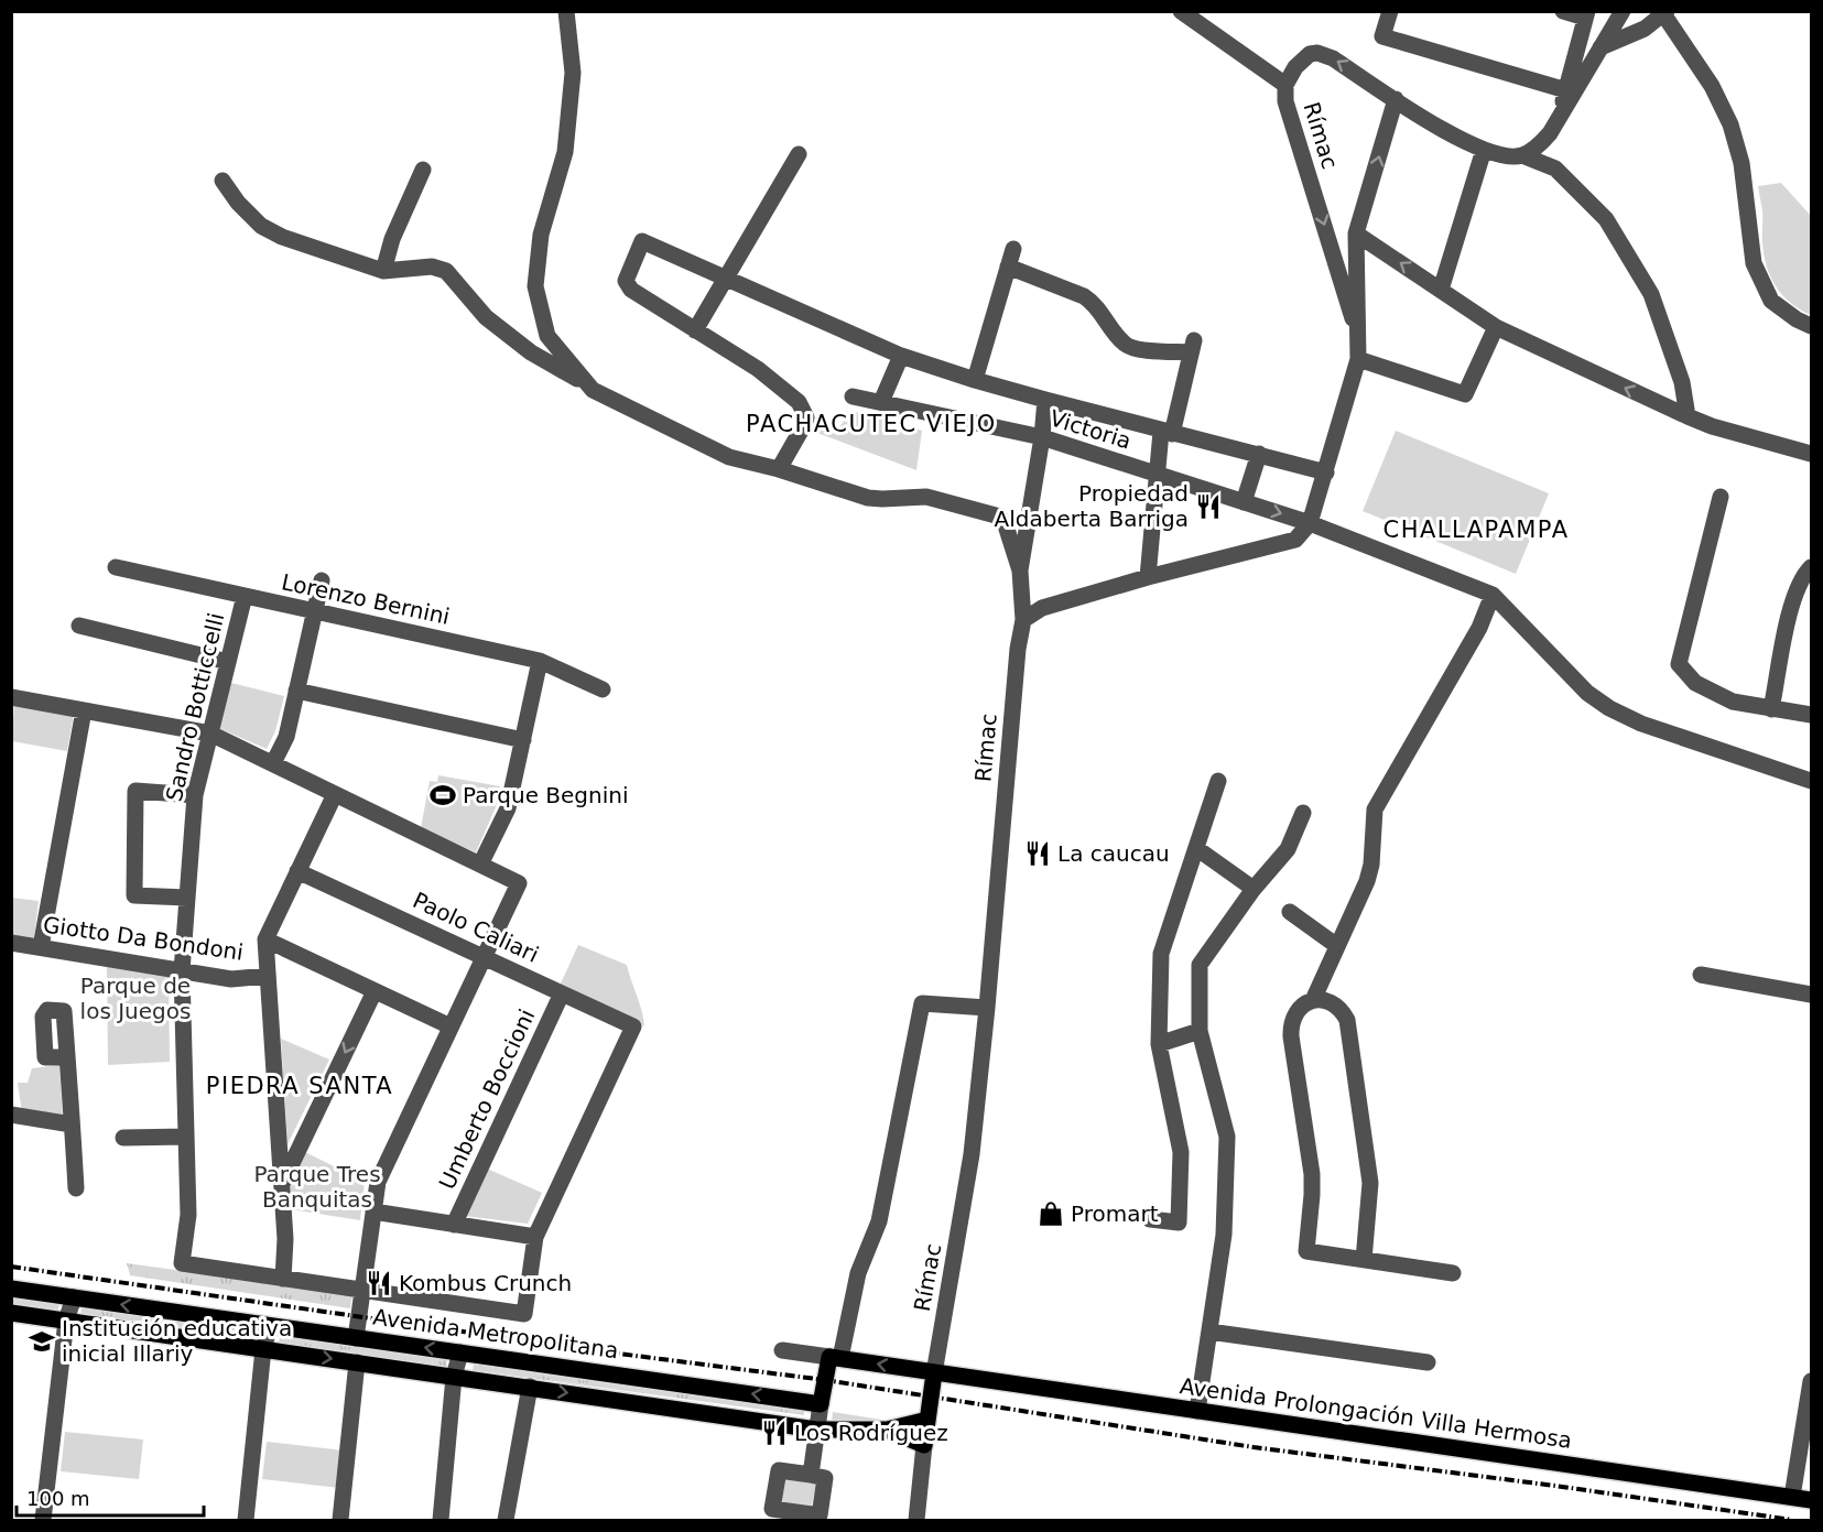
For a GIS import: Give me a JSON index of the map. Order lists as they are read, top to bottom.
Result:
{
  "streets": {
    "main road": ["Avenida Metropolitana", "Avenida Prolongación Villa Hermosa"],
    "street": [
      "Rímac",
      "Victoria",
      "Lorenzo Bernini",
      "Sandro Botticcelli",
      "Paolo Caliari",
      "Giotto Da Bondoni",
      "Umberto Boccioni"
    ]
  },
  "crossings": [
    ["Rímac", "Victoria"],
    ["Rímac", "Avenida Prolongación Villa Hermosa"],
    ["Lorenzo Bernini", "Sandro Botticcelli"],
    ["Sandro Botticcelli", "Giotto Da Bondoni"],
    ["Paolo Caliari", "Umberto Boccioni"]
  ],
  "districts": ["PACHACUTEC VIEJO", "CHALLAPAMPA", "PIEDRA SANTA"],
  "parks": ["Parque de los Juegos", "Parque Tres Banquitas"],
  "places": {
    "restaurant": [
      "Propiedad Aldaberta Barriga",
      "La caucau",
      "Kombus Crunch",
      "Los Rodríguez"
    ],
    "sports": ["Parque Begnini"],
    "shop": ["Promart"],
    "school or university": ["Institución educativa inicial Illariy"]
  },
  "scale_bar": "100 m"
}
